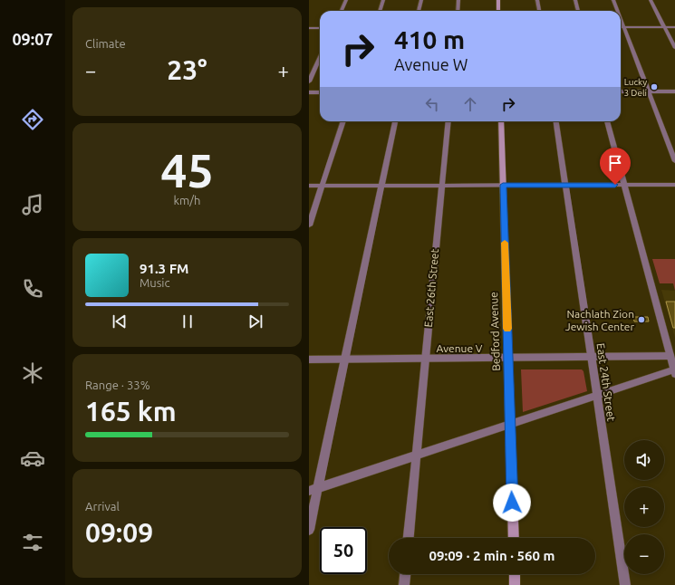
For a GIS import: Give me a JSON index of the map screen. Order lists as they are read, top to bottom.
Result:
{
  "streets": {
    "main road": ["Bedford Avenue"],
    "street": ["East 26th Street", "Avenue V", "East 24th Street"]
  },
  "crossings": [
    ["East 26th Street", "Avenue V"],
    ["Bedford Avenue", "Avenue V"],
    ["Avenue V", "East 24th Street"]
  ],
  "places": ["Lucky 3 Deli", "Nachlath Zion Jewish Center"],
  "page": {
    "tabs": "09:07",
    "tile": [
      "Climate",
      ["45", "km/h"],
      ["Range · 33%", "165 km"],
      ["Arrival", "09:09"]
    ],
    "turn": ["410 m", "Avenue W"],
    "heat": ["−", "23°", "+"],
    "song": ["91.3 FM", "Music"],
    "map_buttons": ["+", "−"],
    "limit": "50",
    "trip": "09:09 · 2 min · 560 m"
  }
}
